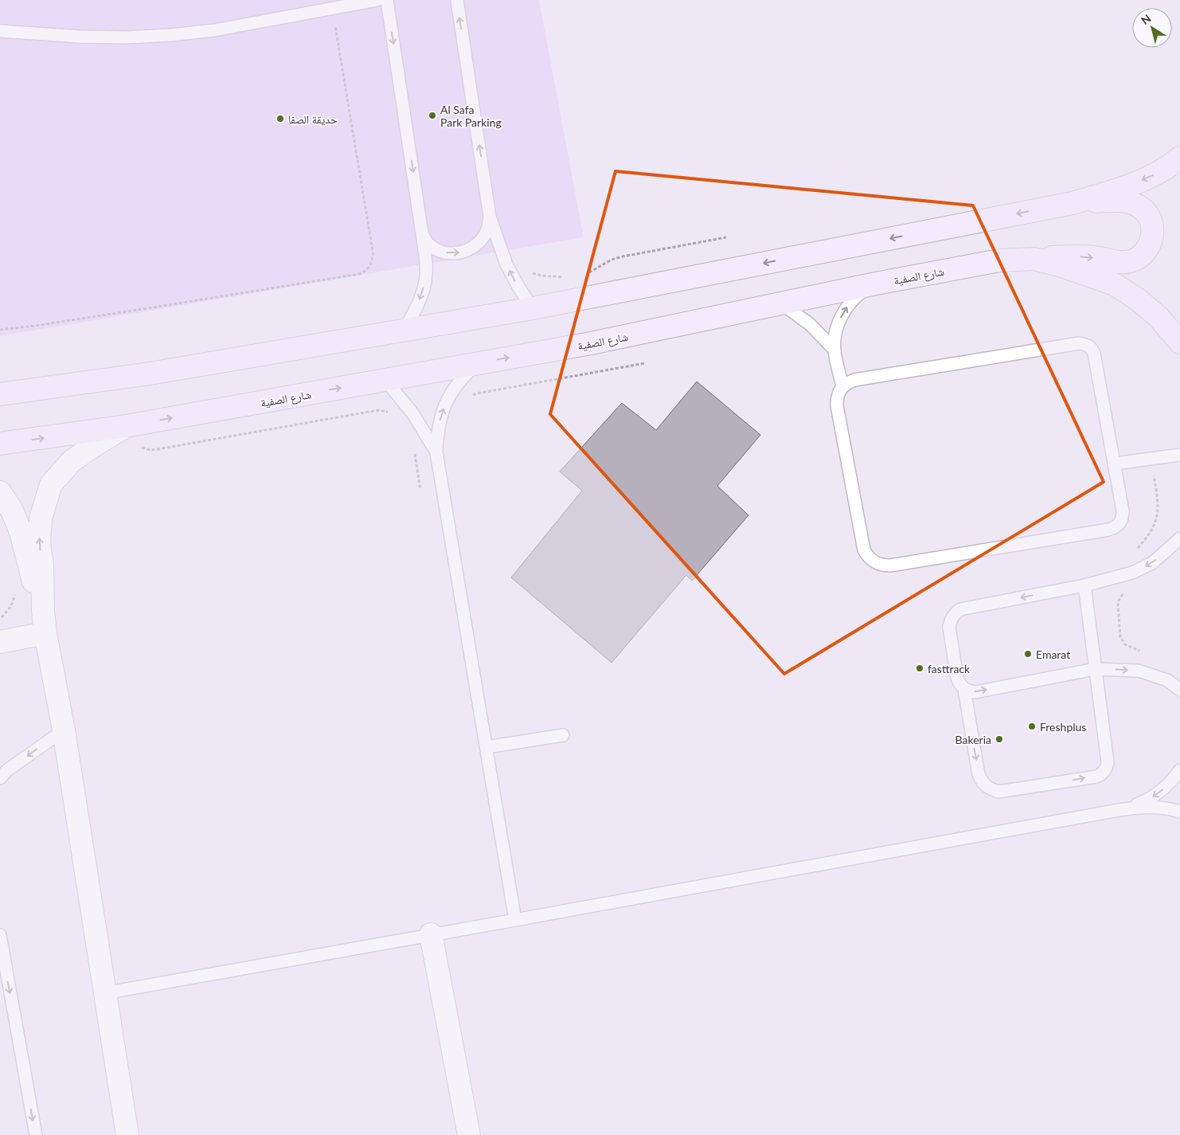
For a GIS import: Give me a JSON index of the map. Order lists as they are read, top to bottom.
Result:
{
  "streets": {
    "main road": ["شارع الصفية"]
  },
  "places": [
    "Al Safa Park Parking",
    "حديقة الصفا",
    "Emarat",
    "fasttrack",
    "Freshplus",
    "Bakeria"
  ],
  "north": "top left"
}
